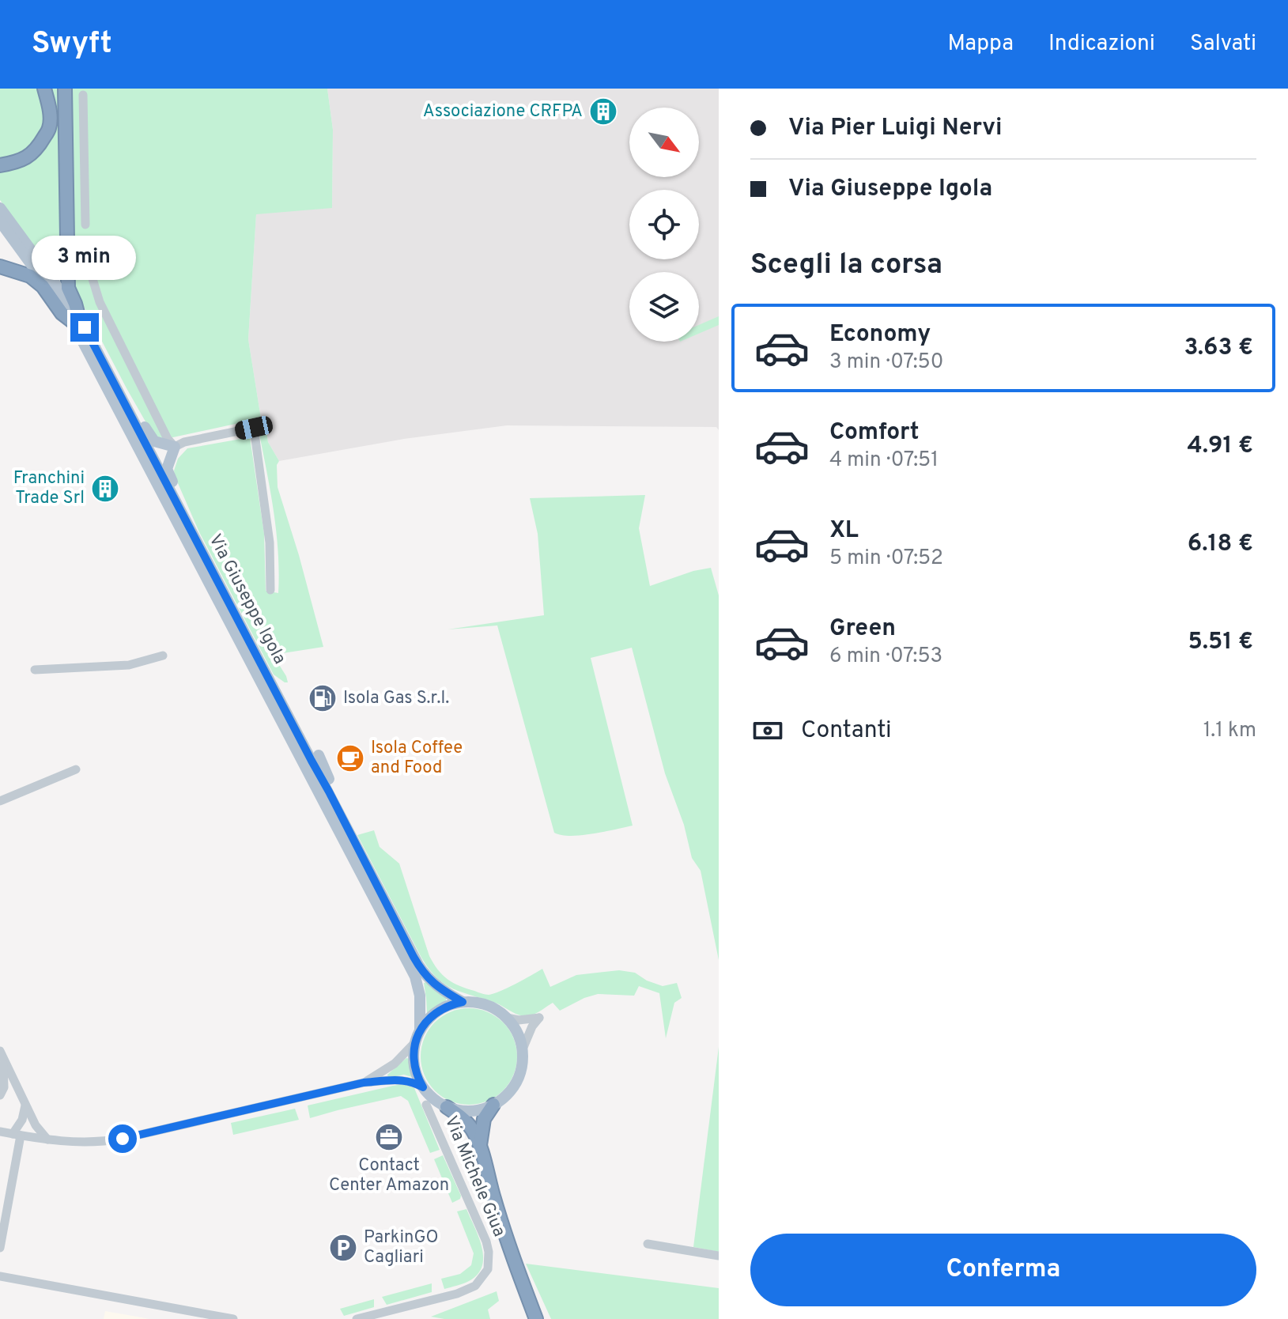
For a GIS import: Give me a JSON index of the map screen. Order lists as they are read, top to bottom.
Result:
{
  "streets": {
    "main road": ["Via Giuseppe Igola"],
    "street": ["Via Michele Giua"]
  },
  "places": {
    "building": ["Associazione CRFPA", "Franchini Trade Srl"],
    "fuel station": ["Isola Gas S.r.l."],
    "cafe": ["Isola Coffee and Food"],
    "office": ["Contact Center Amazon"],
    "parking": ["ParkinGO Cagliari"]
  },
  "north": "bottom right",
  "page": {
    "header": "Swyft",
    "nav": ["Mappa", "Indicazioni", "Salvati"],
    "banner": ["Via Pier Luigi Nervi", "Via Giuseppe Igola"],
    "heading": "Scegli la corsa",
    "bubble": "3 min",
    "list": [
      {
        "name": "Economy",
        "note": "3 min · 07:50",
        "value": "3.63 €"
      },
      {
        "name": "Comfort",
        "note": "4 min · 07:51",
        "value": "4.91 €"
      },
      {
        "name": "XL",
        "note": "5 min · 07:52",
        "value": "6.18 €"
      },
      {
        "name": "Green",
        "note": "6 min · 07:53",
        "value": "5.51 €"
      }
    ],
    "pay": ["Contanti", "1.1 km"],
    "buttons": "Conferma"
  }
}
